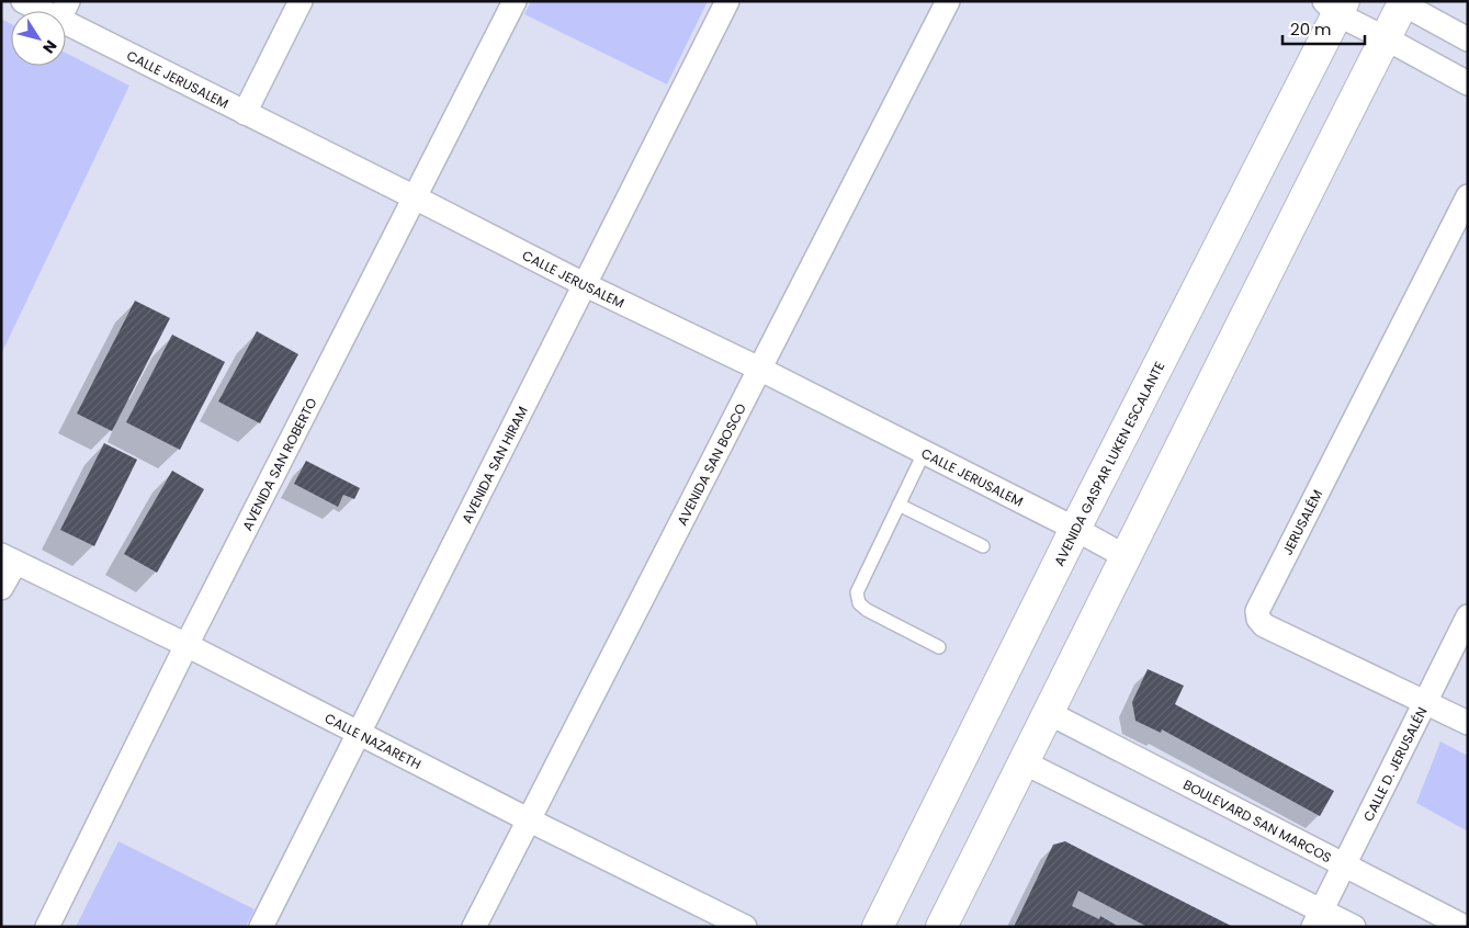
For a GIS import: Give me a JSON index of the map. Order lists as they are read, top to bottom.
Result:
{
  "streets": {
    "street": [
      "CALLE JERUSALEM",
      "AVENIDA SAN ROBERTO",
      "AVENIDA GASPAR LUKEN ESCALANTE",
      "AVENIDA SAN HIRAM",
      "AVENIDA SAN BOSCO",
      "JERUSALÉM",
      "CALLE NAZARETH",
      "CALLE D. JERUSALÉN",
      "BOULEVARD SAN MARCOS"
    ]
  },
  "crossings": [
    ["CALLE JERUSALEM", "AVENIDA SAN ROBERTO"],
    ["CALLE JERUSALEM", "AVENIDA GASPAR LUKEN ESCALANTE"],
    ["CALLE JERUSALEM", "AVENIDA SAN HIRAM"],
    ["CALLE JERUSALEM", "AVENIDA SAN BOSCO"],
    ["AVENIDA SAN ROBERTO", "CALLE NAZARETH"],
    ["AVENIDA SAN HIRAM", "CALLE NAZARETH"],
    ["AVENIDA SAN BOSCO", "CALLE NAZARETH"],
    ["JERUSALÉM", "CALLE D. JERUSALÉN"],
    ["CALLE D. JERUSALÉN", "BOULEVARD SAN MARCOS"]
  ],
  "scale_bar": "20 m",
  "north": "bottom right"
}
